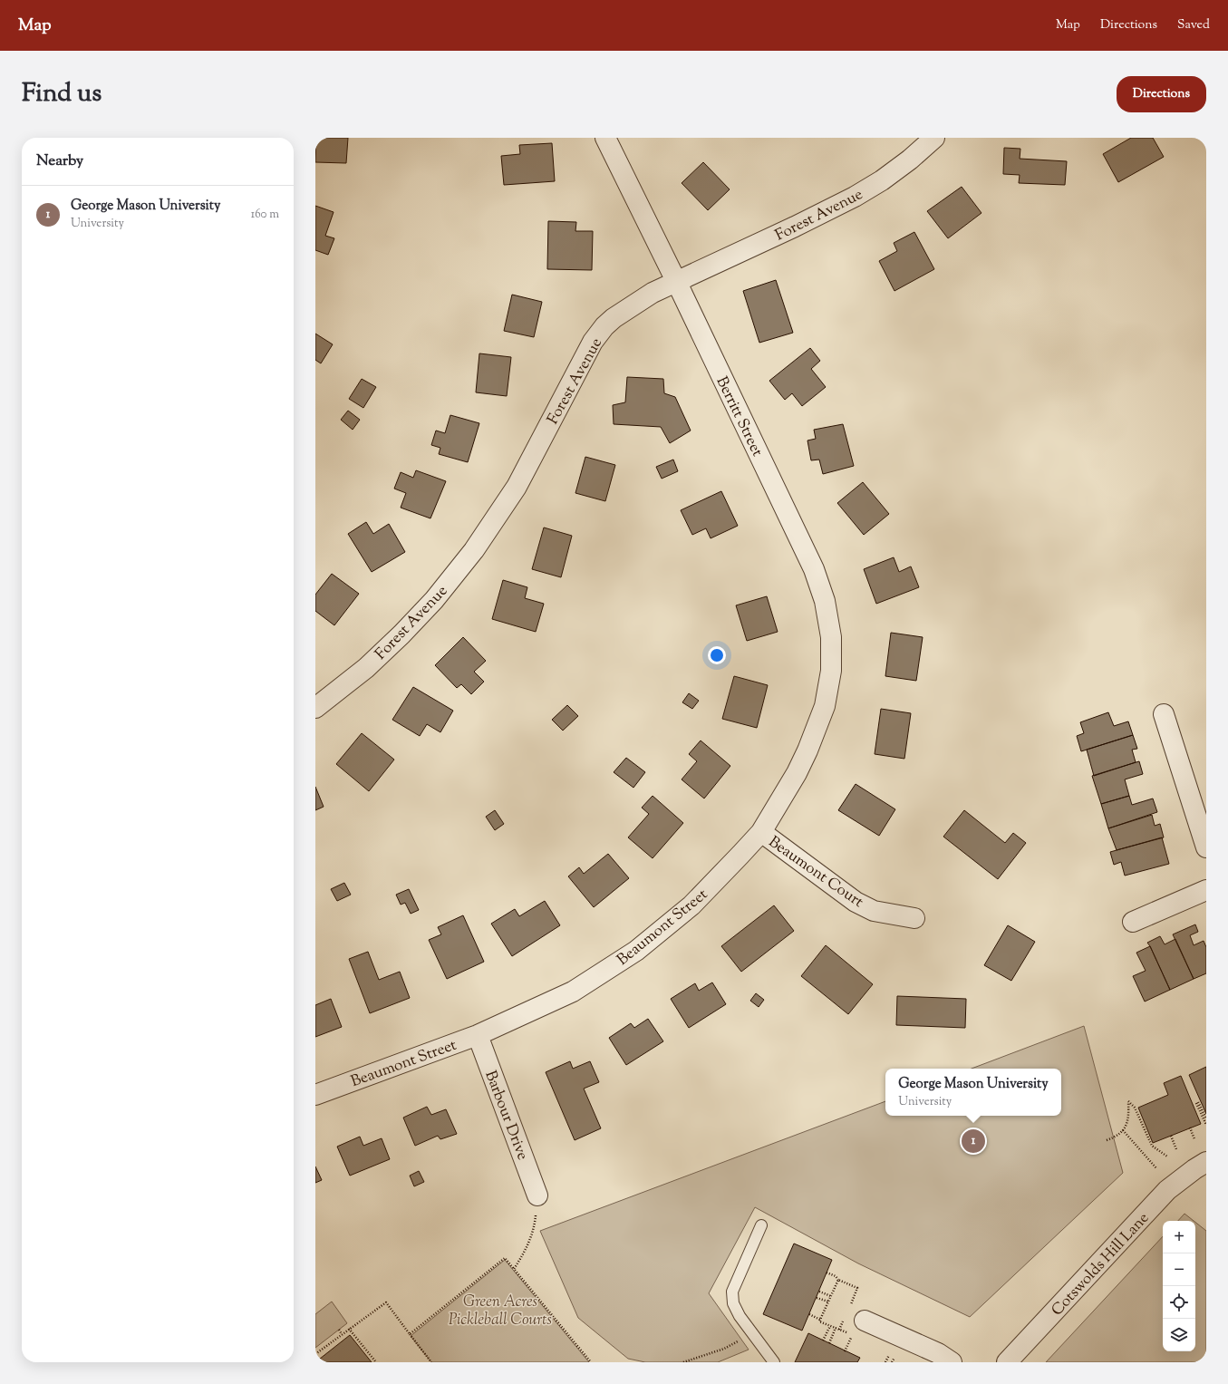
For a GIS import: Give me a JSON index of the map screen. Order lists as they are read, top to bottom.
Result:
{
  "streets": {
    "street": [
      "Forest Avenue",
      "Berritt Street",
      "Beaumont Court",
      "Beaumont Street",
      "Barbour Drive",
      "Cotswolds Hill Lane"
    ]
  },
  "crossings": [
    ["Forest Avenue", "Berritt Street"],
    ["Berritt Street", "Beaumont Street"],
    ["Beaumont Court", "Beaumont Street"],
    ["Beaumont Street", "Barbour Drive"]
  ],
  "parks": ["Green Acres Pickleball Courts"],
  "page": {
    "header": "Map",
    "nav": ["Map", "Directions", "Saved"],
    "title": "Find us",
    "buttons": "Directions",
    "heading": "Nearby",
    "list": [
      {
        "mark": "1",
        "name": "George Mason University",
        "note": "University",
        "value": "160 m"
      }
    ],
    "popup": ["George Mason University", "University"],
    "pins": "1",
    "map_buttons": ["+", "−"]
  }
}
